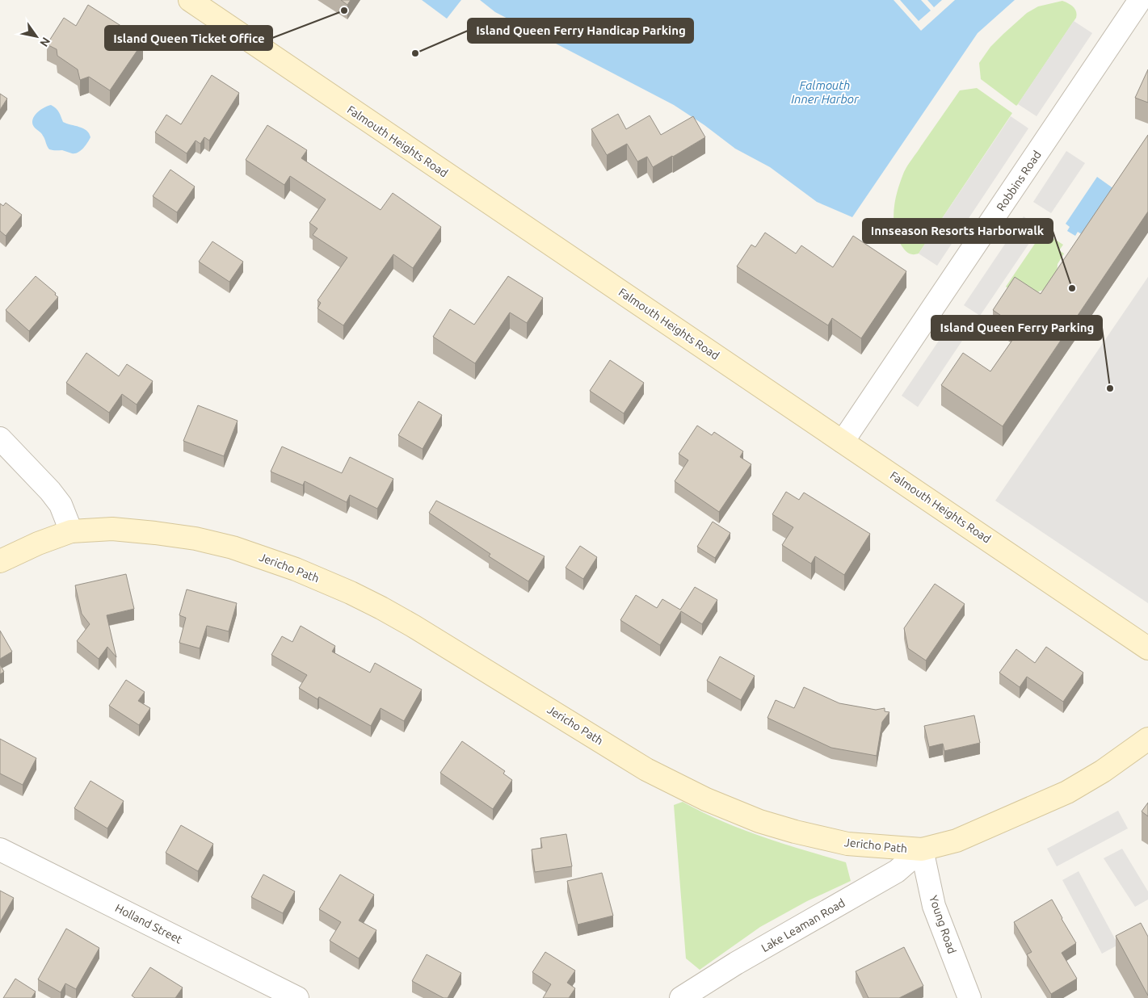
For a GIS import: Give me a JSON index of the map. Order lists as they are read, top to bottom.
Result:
{
  "streets": {
    "street": [
      "Falmouth Heights Road",
      "Robbins Road",
      "Jericho Path",
      "Holland Street",
      "Young Road",
      "Lake Leaman Road"
    ]
  },
  "crossings": [
    ["Falmouth Heights Road", "Robbins Road"],
    ["Jericho Path", "Young Road"],
    ["Jericho Path", "Lake Leaman Road"],
    ["Young Road", "Lake Leaman Road"]
  ],
  "water": ["Falmouth Inner Harbor"],
  "places": [
    "Island Queen Ticket Office",
    "Island Queen Ferry Handicap Parking",
    "Innseason Resorts Harborwalk",
    "Island Queen Ferry Parking"
  ],
  "north": "bottom right"
}
